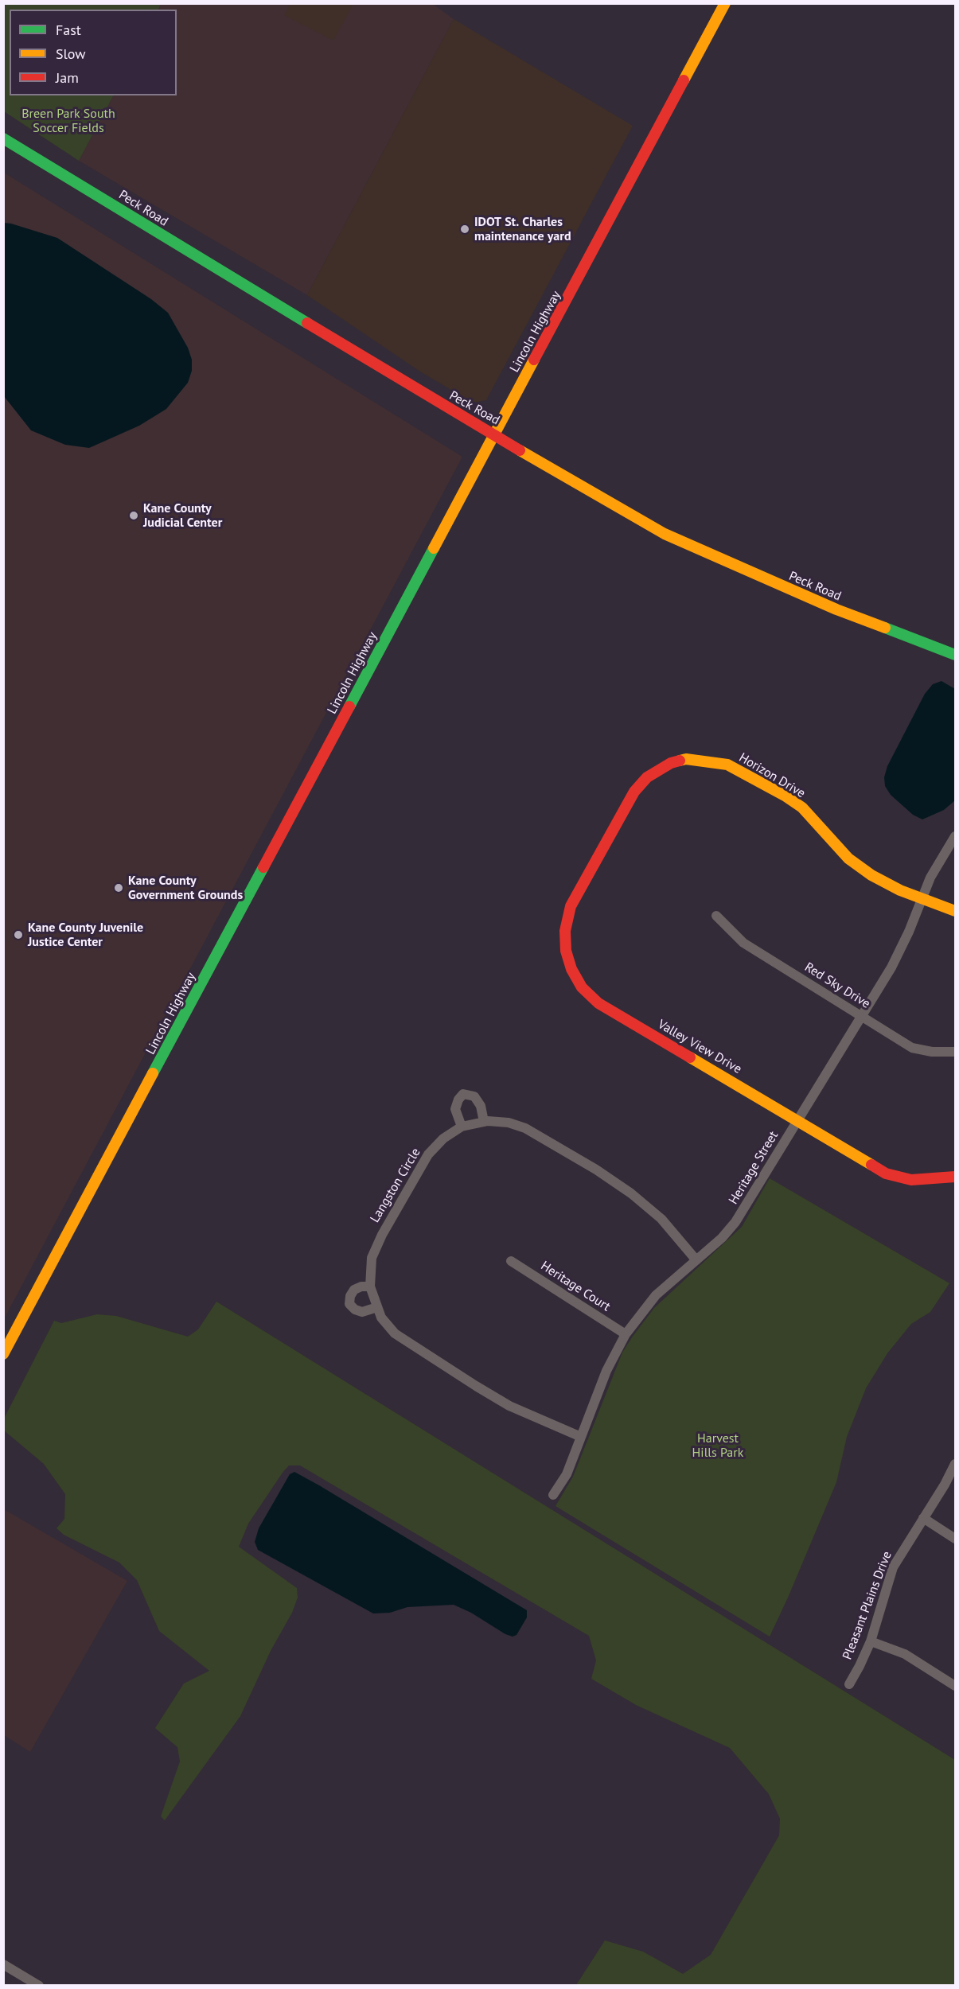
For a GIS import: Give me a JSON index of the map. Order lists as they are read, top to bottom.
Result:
{
  "streets": {
    "main road": [
      "Peck Road",
      "Lincoln Highway",
      "Horizon Drive",
      "Valley View Drive"
    ],
    "street": [
      "Red Sky Drive",
      "Heritage Street",
      "Langston Circle",
      "Heritage Court",
      "Pleasant Plains Drive"
    ]
  },
  "crossings": [
    ["Peck Road", "Lincoln Highway"],
    ["Horizon Drive", "Valley View Drive"],
    ["Horizon Drive", "Heritage Street"],
    ["Red Sky Drive", "Heritage Street"],
    ["Valley View Drive", "Heritage Street"],
    ["Heritage Street", "Langston Circle"],
    ["Heritage Street", "Heritage Court"]
  ],
  "parks": ["Breen Park South Soccer Fields", "Harvest Hills Park"],
  "places": [
    "IDOT St. Charles maintenance yard",
    "Kane County Judicial Center",
    "Kane County Government Grounds",
    "Kane County Juvenile Justice Center"
  ],
  "legend": ["Fast", "Slow", "Jam"]
}
